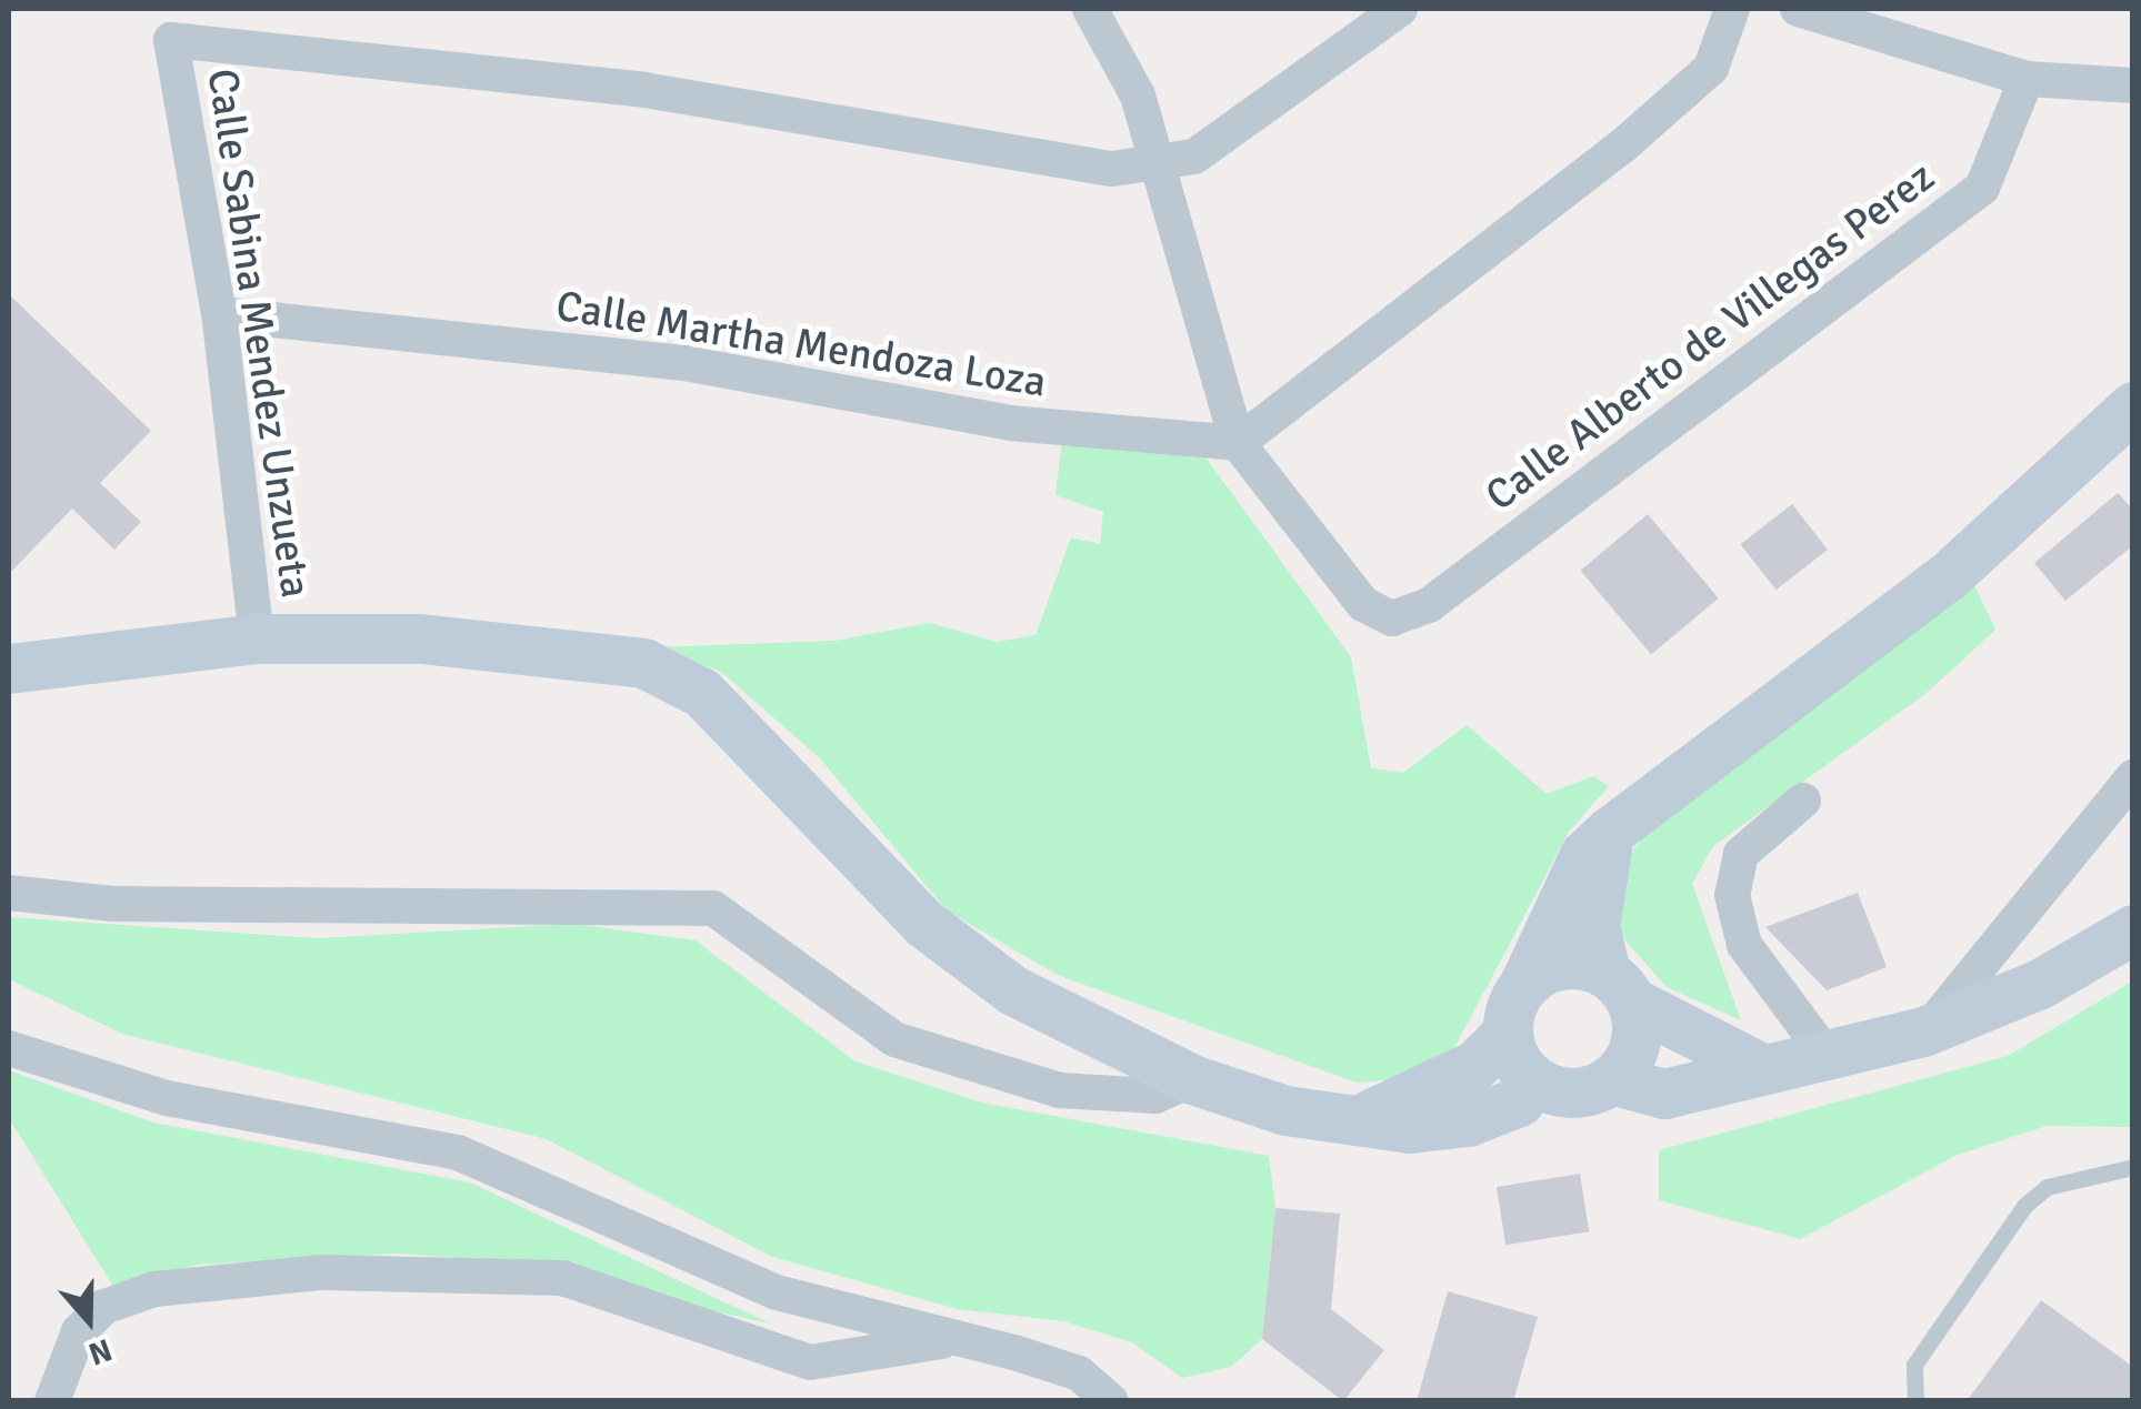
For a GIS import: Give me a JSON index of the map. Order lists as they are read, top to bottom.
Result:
{
  "streets": {
    "street": ["Calle Sabina Mendez Unzueta", "Calle Alberto de Villegas Perez", "Calle Martha Mendoza Loza"]
  },
  "crossings": [
    ["Calle Sabina Mendez Unzueta", "Calle Martha Mendoza Loza"],
    ["Calle Alberto de Villegas Perez", "Calle Martha Mendoza Loza"]
  ],
  "north": "bottom"
}
